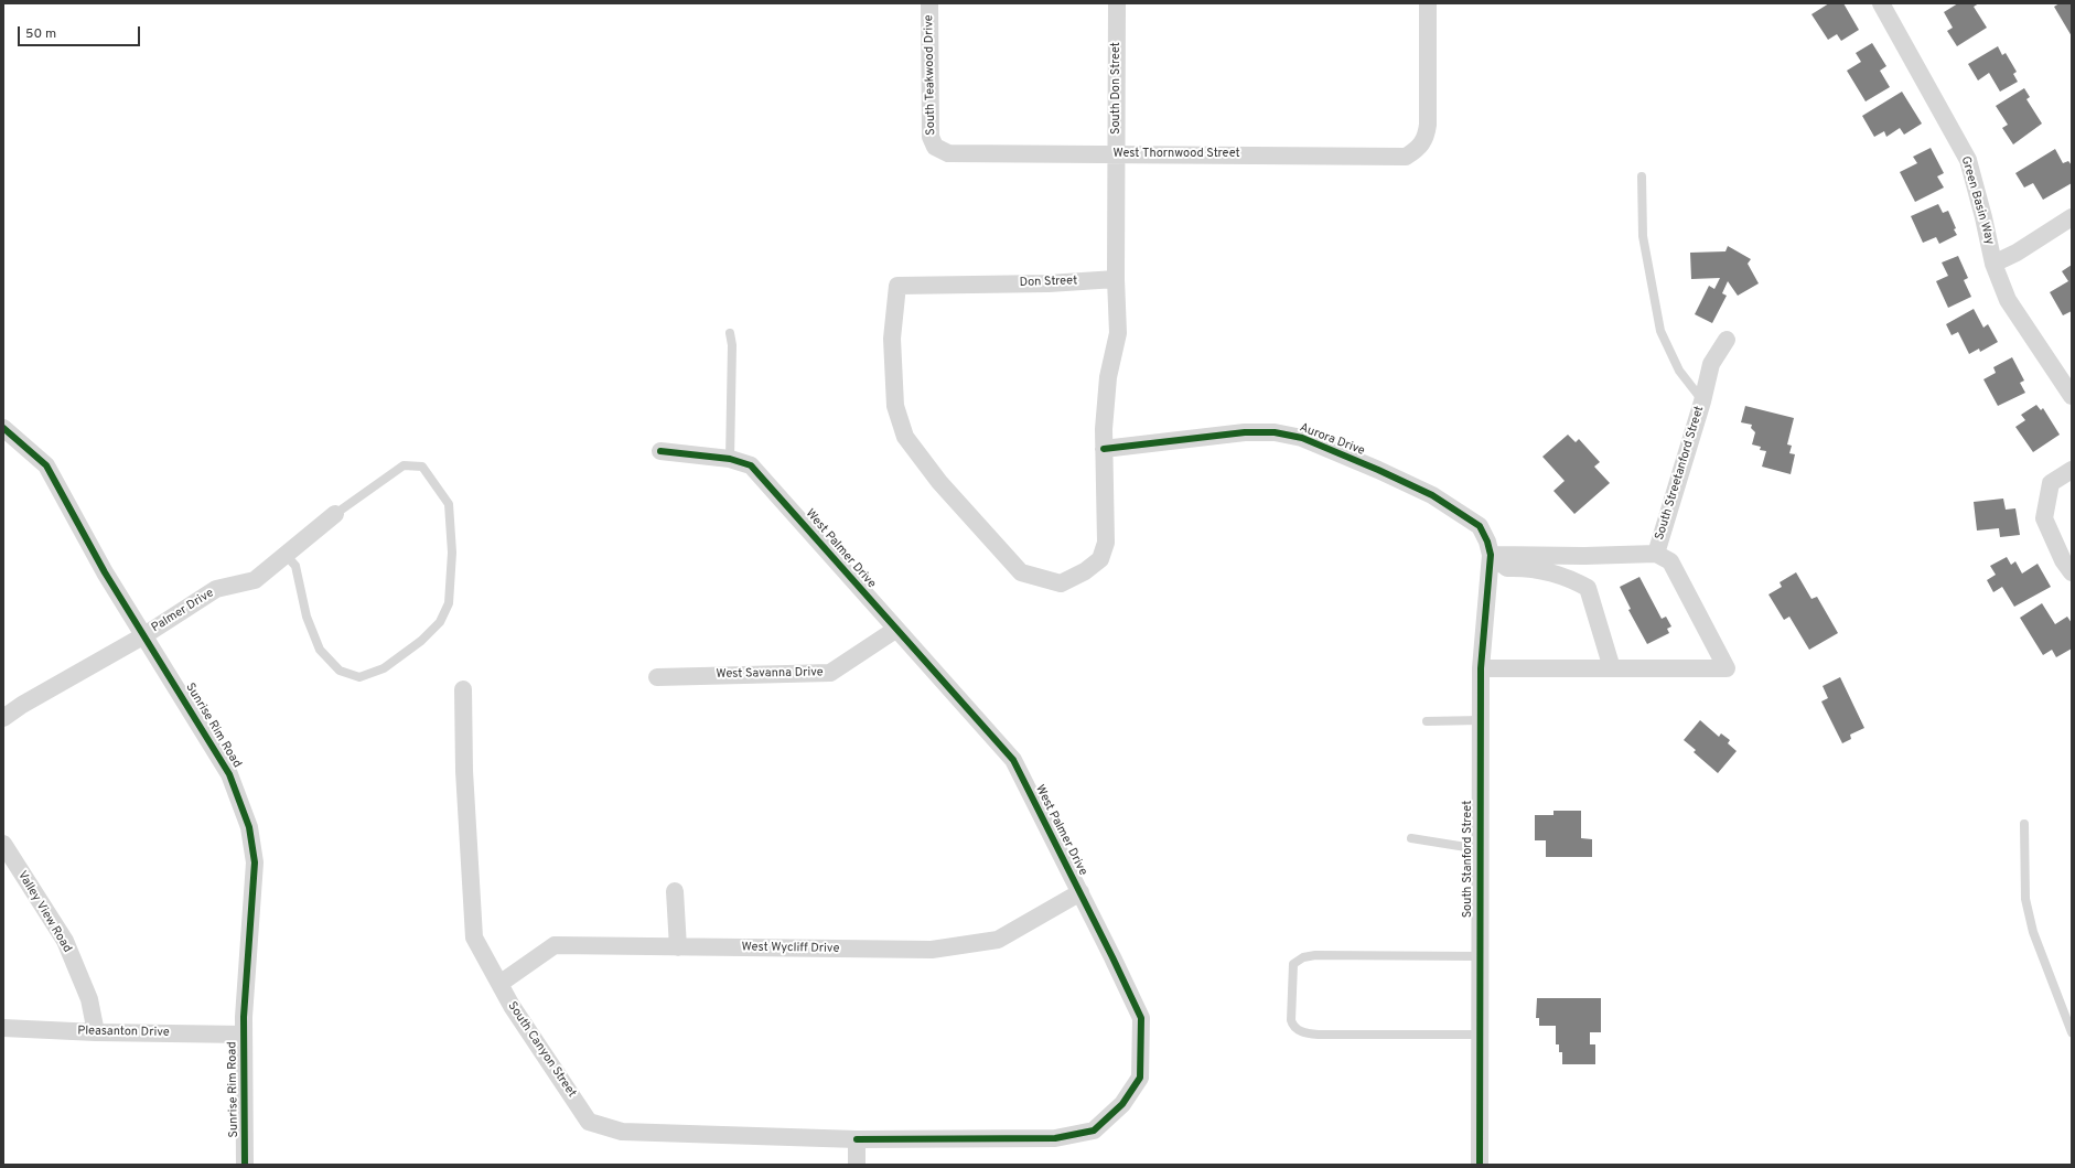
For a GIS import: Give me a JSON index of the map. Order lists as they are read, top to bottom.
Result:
{
  "streets": {
    "street": [
      "South Teakwood Drive",
      "South Don Street",
      "West Thornwood Street",
      "Green Basin Way",
      "Don Street",
      "Aurora Drive",
      "South Streetanford Street",
      "West Palmer Drive",
      "Palmer Drive",
      "West Savanna Drive",
      "Sunrise Rim Road",
      "South Stanford Street",
      "Valley View Road",
      "West Wycliff Drive",
      "Pleasanton Drive",
      "South Canyon Street"
    ]
  },
  "crossings": [
    ["South Teakwood Drive", "West Thornwood Street"],
    ["South Don Street", "West Thornwood Street"],
    ["South Don Street", "Don Street"],
    ["Don Street", "Aurora Drive"],
    ["Aurora Drive", "South Streetanford Street"],
    ["Aurora Drive", "South Stanford Street"],
    ["South Streetanford Street", "South Stanford Street"],
    ["West Palmer Drive", "West Savanna Drive"],
    ["West Palmer Drive", "West Wycliff Drive"],
    ["West Palmer Drive", "South Canyon Street"],
    ["Palmer Drive", "Sunrise Rim Road"],
    ["Sunrise Rim Road", "Pleasanton Drive"],
    ["Valley View Road", "Pleasanton Drive"],
    ["West Wycliff Drive", "South Canyon Street"]
  ],
  "scale_bar": "50 m"
}
